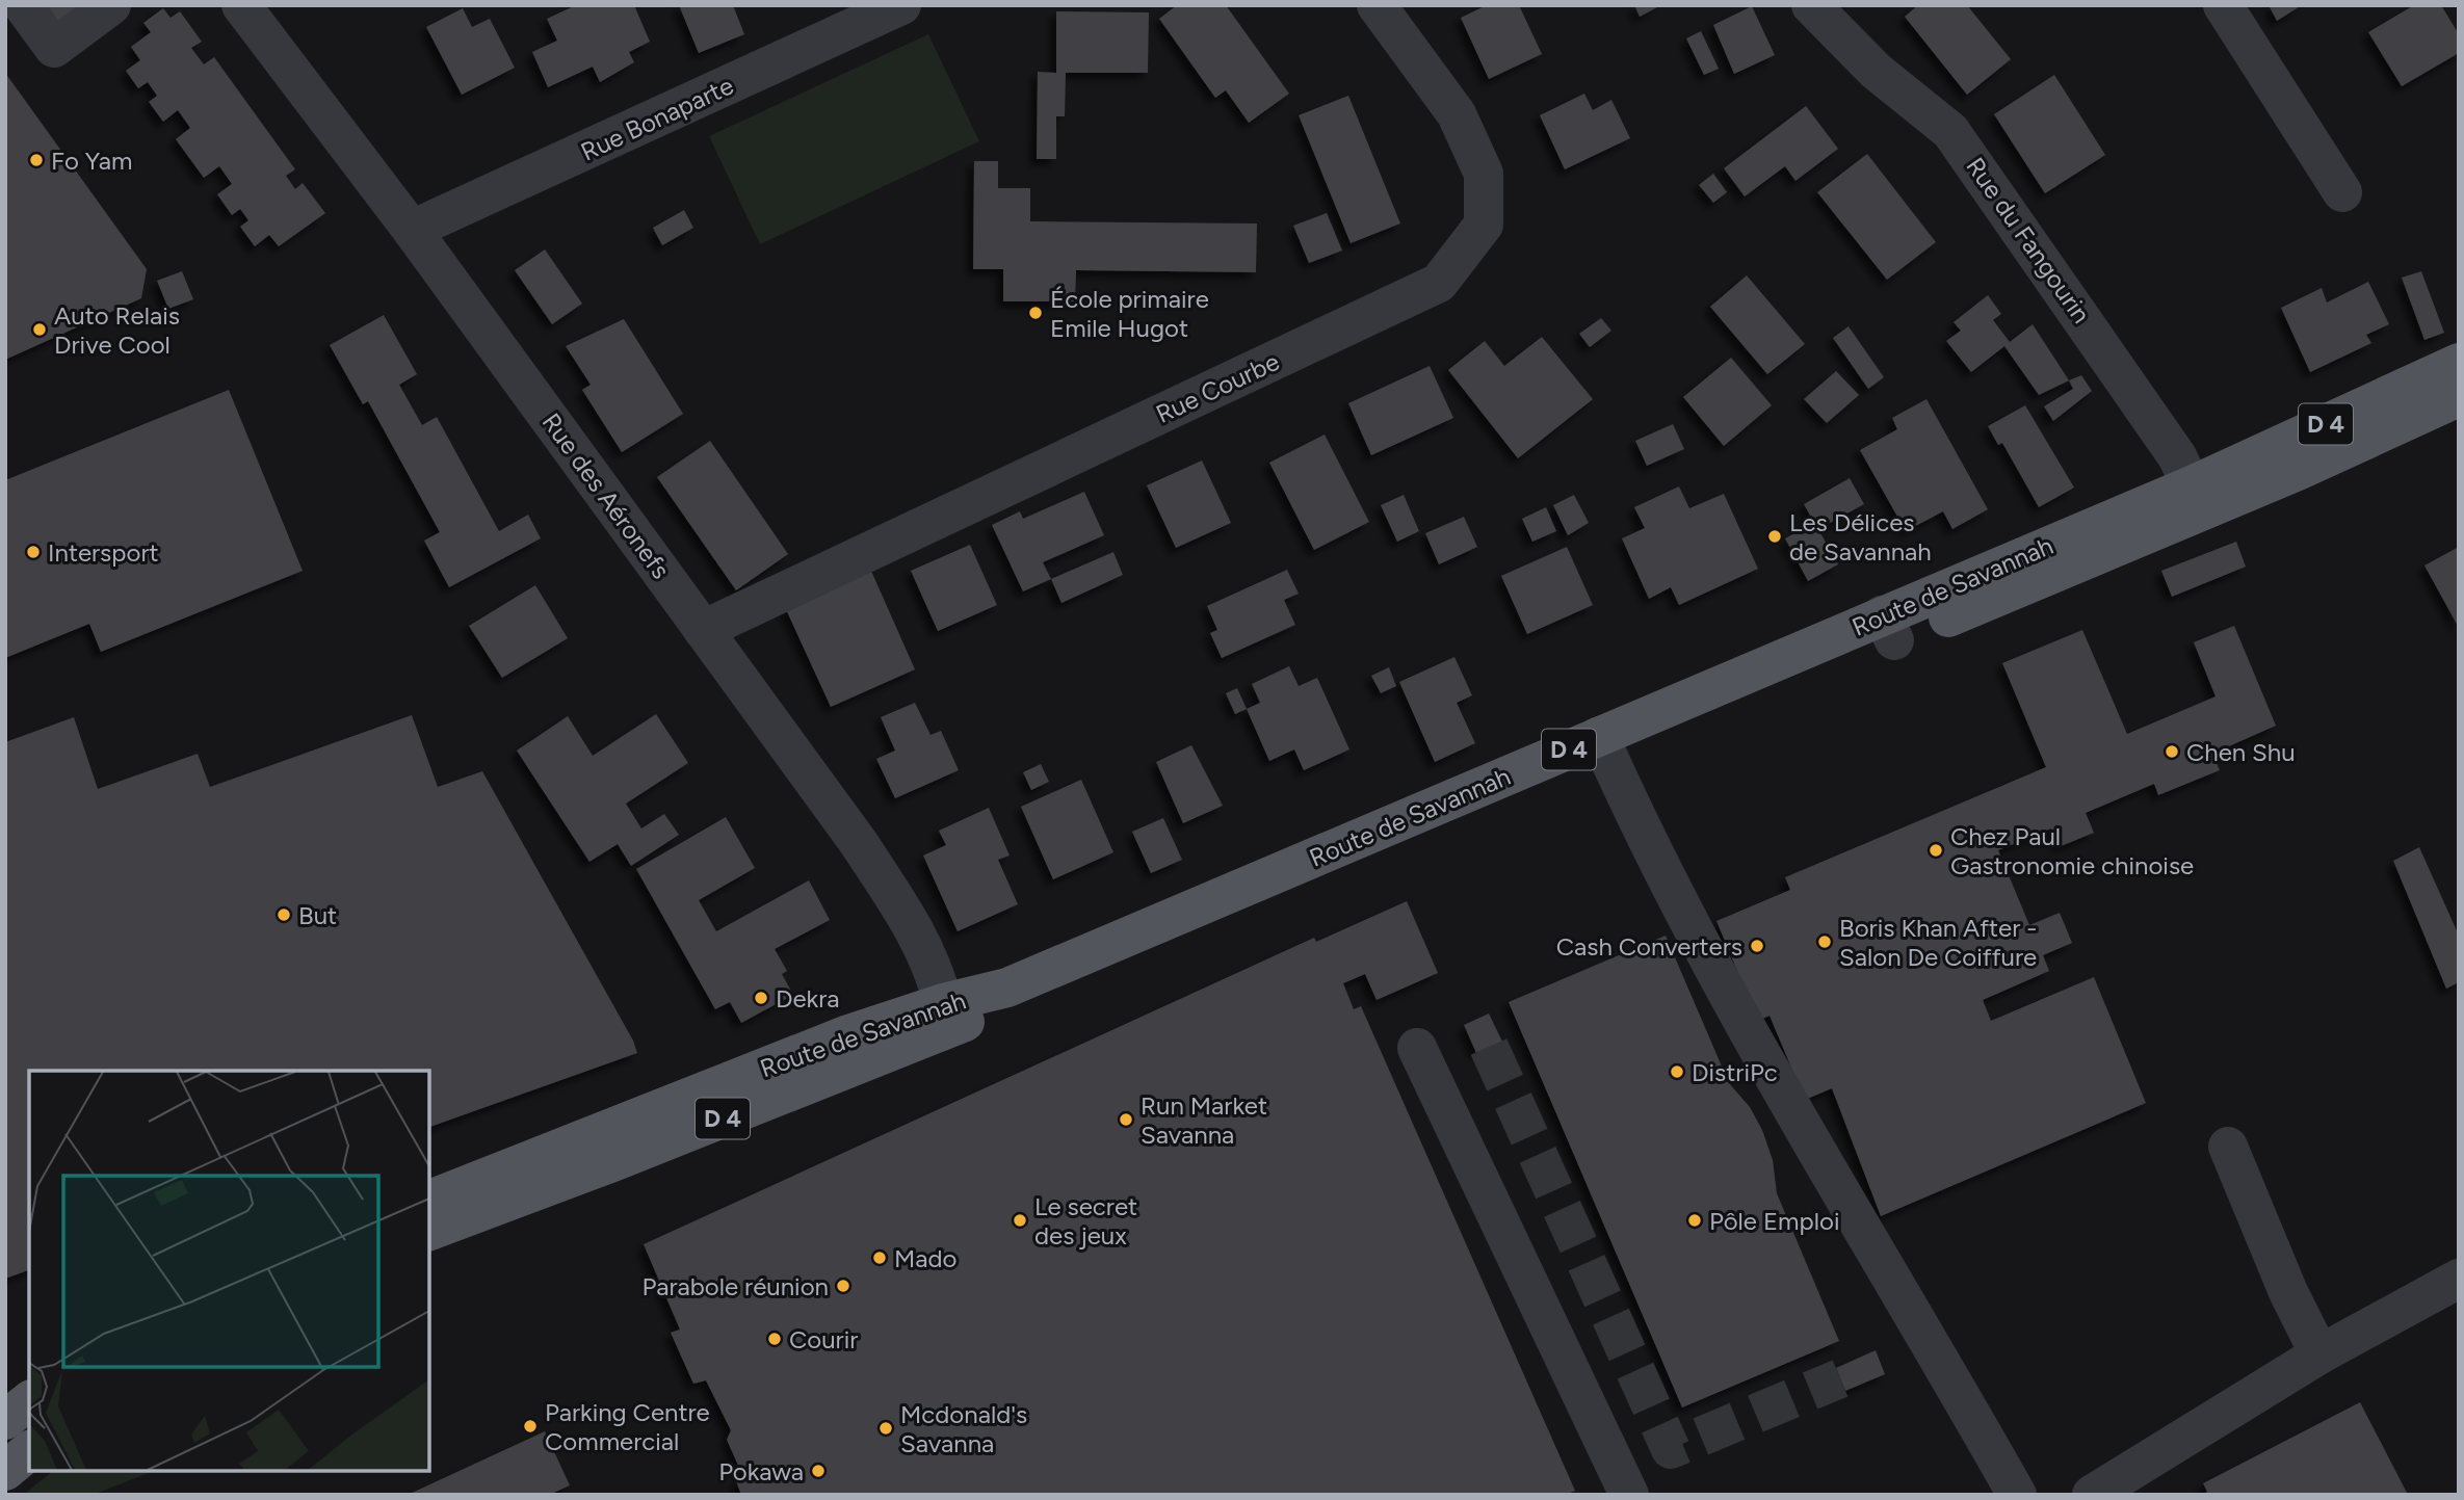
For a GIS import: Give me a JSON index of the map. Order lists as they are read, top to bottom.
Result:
{
  "streets": {
    "main road": ["D 4", "Route de Savannah"],
    "street": [
      "Rue Bonaparte",
      "Rue du Fangourin",
      "Rue Courbe",
      "Rue des Aéronefs"
    ]
  },
  "crossings": [
    ["Rue Bonaparte", "Rue des Aéronefs"],
    ["Rue du Fangourin", "Route de Savannah"],
    ["Rue Courbe", "Rue des Aéronefs"],
    ["Rue des Aéronefs", "Route de Savannah"]
  ],
  "places": [
    "Fo Yam",
    "École primaire Emile Hugot",
    "Auto Relais Drive Cool",
    "Les Délices de Savannah",
    "Intersport",
    "Chen Shu",
    "Chez Paul Gastronomie chinoise",
    "But",
    "Boris Khan After - Salon De Coiffure",
    "Cash Converters",
    "Dekra",
    "DistriPc",
    "Run Market Savanna",
    "Le secret des jeux",
    "Pôle Emploi",
    "Mado",
    "Parabole réunion",
    "Courir",
    "Parking Centre Commercial",
    "Mcdonald's Savanna",
    "Pokawa"
  ]
}
